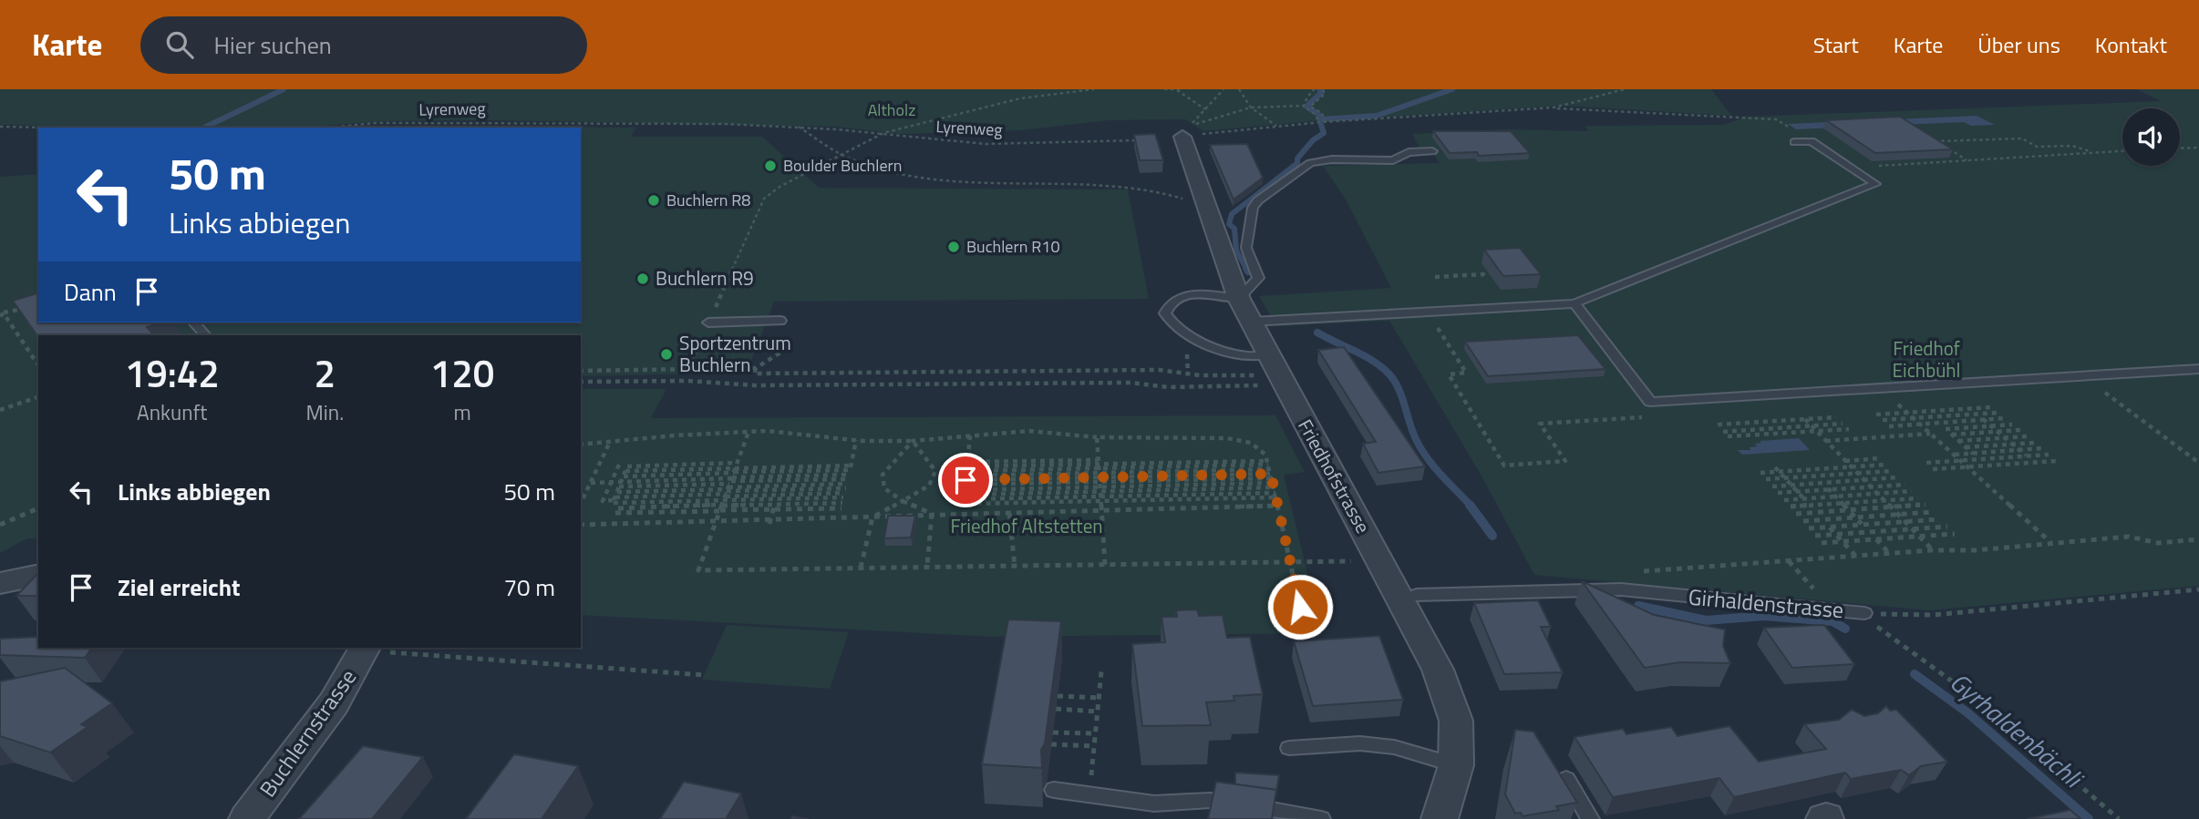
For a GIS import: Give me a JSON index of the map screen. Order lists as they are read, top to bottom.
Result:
{
  "streets": {
    "street": ["Friedhofstrasse", "Buchlernstrasse"],
    "lane": ["Girhaldenstrasse"],
    "path": ["Lyrenweg"]
  },
  "crossings": [
    ["Lyrenweg", "Friedhofstrasse"]
  ],
  "water": ["Gyrhaldenbächli"],
  "parks": ["Altholz", "Friedhof Eichbühl", "Friedhof Altstetten"],
  "places": [
    "Boulder Buchlern",
    "Buchlern R8",
    "Buchlern R10",
    "Buchlern R9",
    "Sportzentrum Buchlern"
  ],
  "page": {
    "header": "Karte",
    "search": "Hier suchen",
    "nav": [
      "Start",
      "Karte",
      "Über uns",
      "Kontakt"
    ],
    "turn": ["50 m", "Links abbiegen"],
    "then": "Dann",
    "eta": [
      "19:42",
      "Ankunft",
      "2",
      "Min.",
      "120",
      "m"
    ],
    "list": [
      {
        "name": "Links abbiegen",
        "value": "50 m"
      },
      {
        "name": "Ziel erreicht",
        "value": "70 m"
      }
    ]
  }
}
